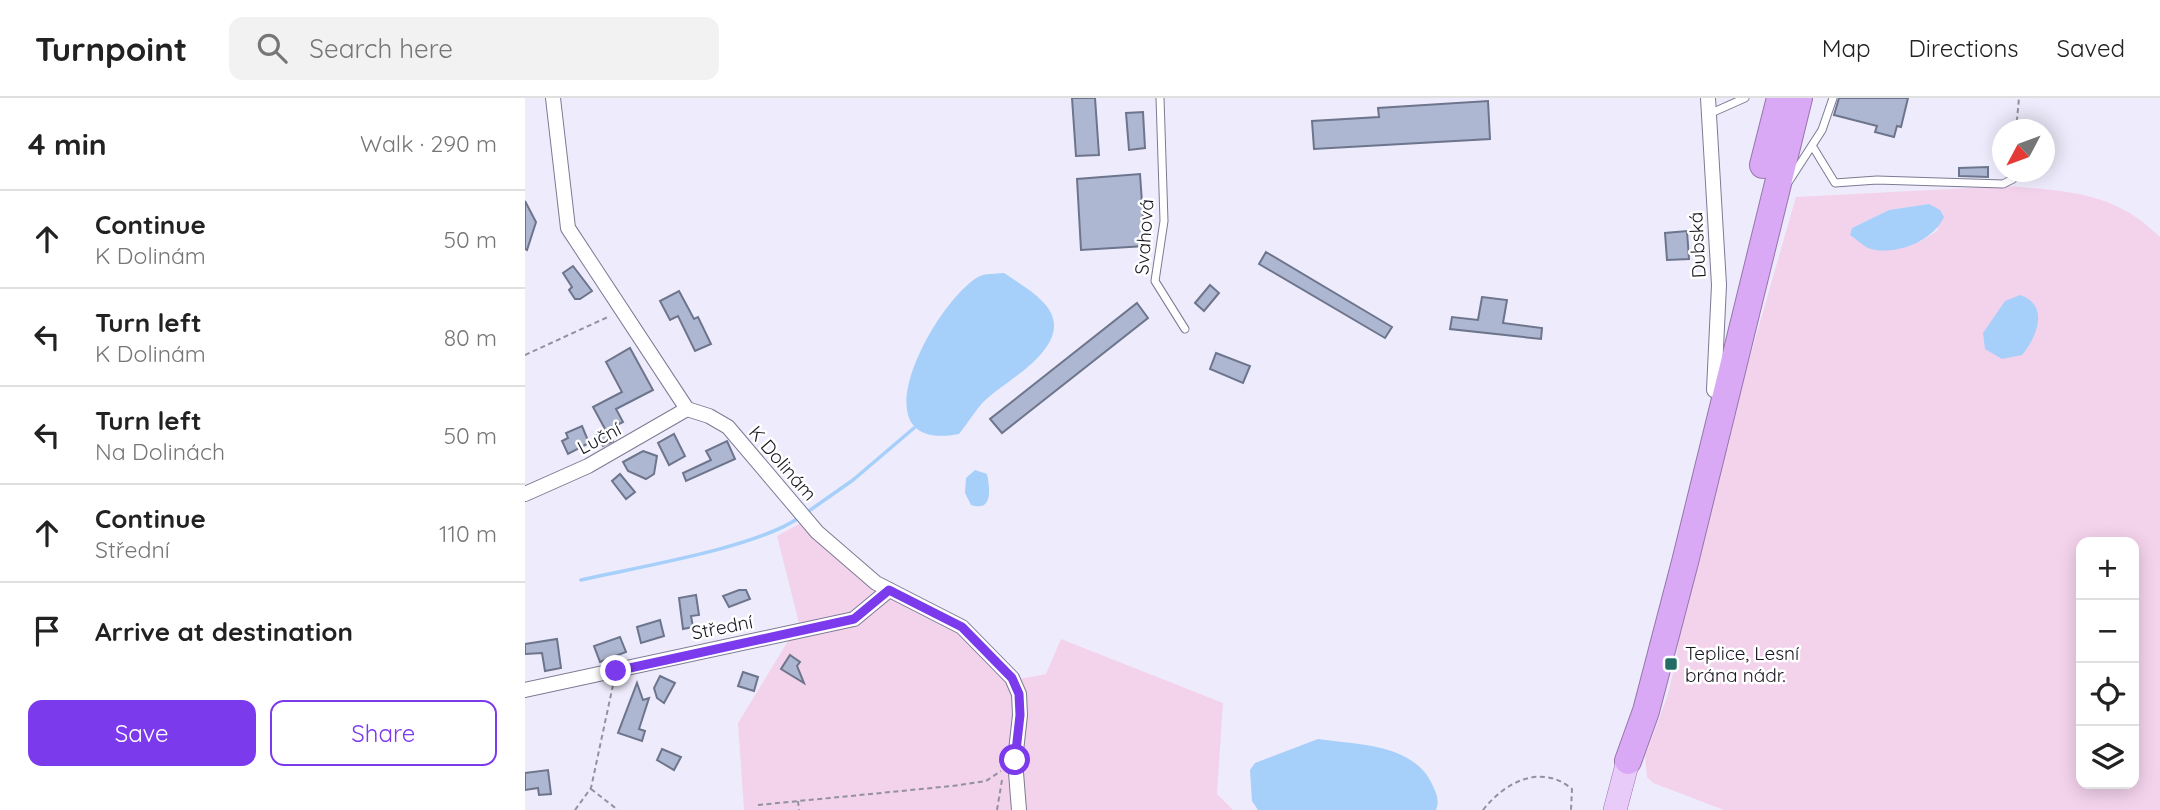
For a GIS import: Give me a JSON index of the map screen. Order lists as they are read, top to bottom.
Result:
{
  "streets": {
    "street": [
      "Dubská",
      "Luční",
      "K Dolinám",
      "Střední"
    ],
    "lane": ["Svahová"]
  },
  "crossings": [
    ["Luční", "K Dolinám"],
    ["K Dolinám", "Střední"]
  ],
  "places": {
    "transit": ["Teplice, Lesní brána nádr."]
  },
  "north": "bottom left",
  "page": {
    "header": "Turnpoint",
    "search": "Search here",
    "nav": ["Map", "Directions", "Saved"],
    "heading": ["4 min", "Walk · 290 m"],
    "list": [
      ["Continue", "K Dolinám", "50 m"],
      ["Turn left", "K Dolinám", "80 m"],
      ["Turn left", "Na Dolinách", "50 m"],
      ["Continue", "Střední", "110 m"],
      "Arrive at destination"
    ],
    "map_buttons": ["+", "−"],
    "buttons": ["Save", "Share"]
  }
}
